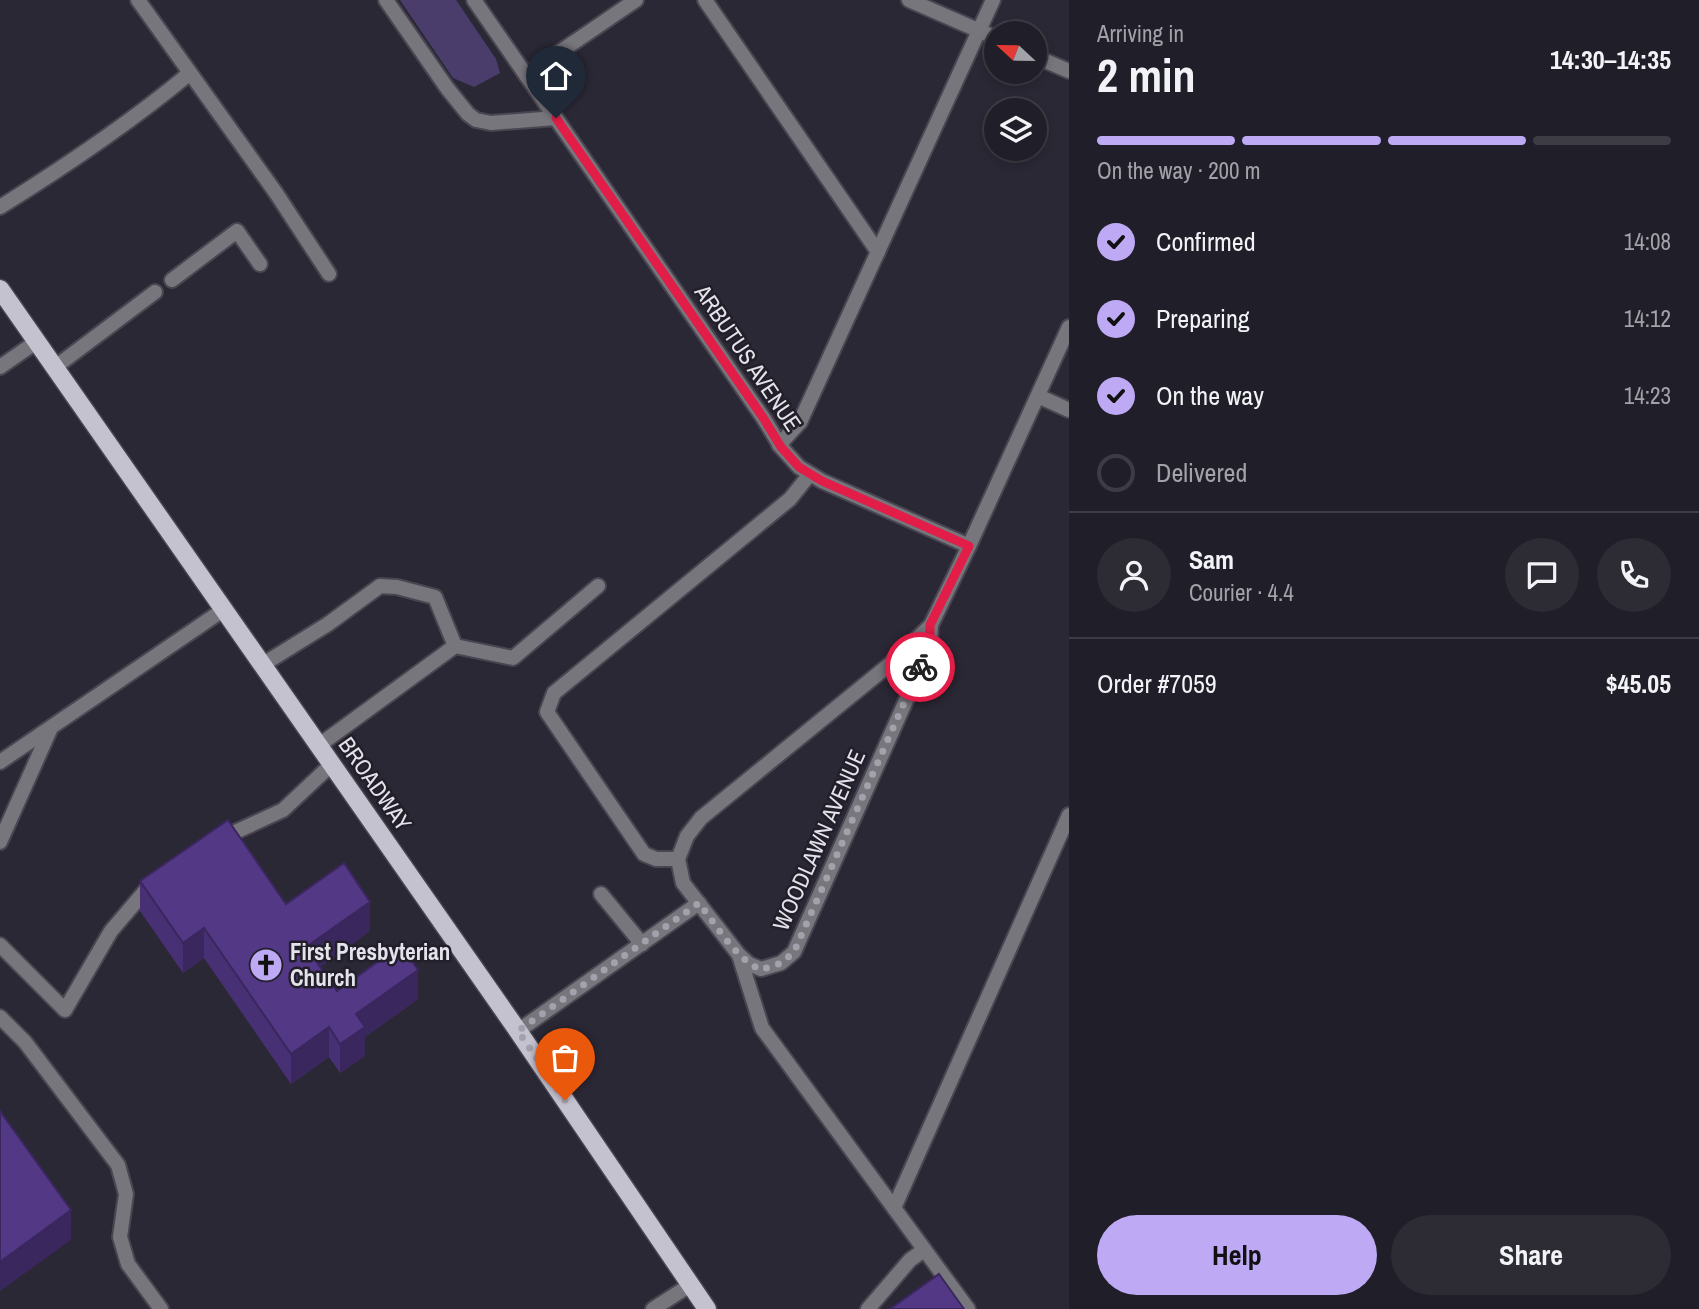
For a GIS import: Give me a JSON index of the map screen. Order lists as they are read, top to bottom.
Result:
{
  "streets": {
    "main road": ["BROADWAY"],
    "street": ["ARBUTUS AVENUE", "WOODLAWN AVENUE"]
  },
  "crossings": [
    ["ARBUTUS AVENUE", "WOODLAWN AVENUE"]
  ],
  "places": {
    "church": ["First Presbyterian Church"]
  },
  "north": "left",
  "page": {
    "heading": ["2 min", "Arriving in", "14:30–14:35"],
    "panel": [
      "Sam",
      "Courier · 4.4",
      "Order #7059",
      "$45.05"
    ],
    "bar": "On the way · 200 m",
    "list": [
      ["Confirmed", "14:08"],
      ["Preparing", "14:12"],
      ["On the way", "14:23"],
      "Delivered"
    ],
    "buttons": ["Help", "Share"]
  }
}
